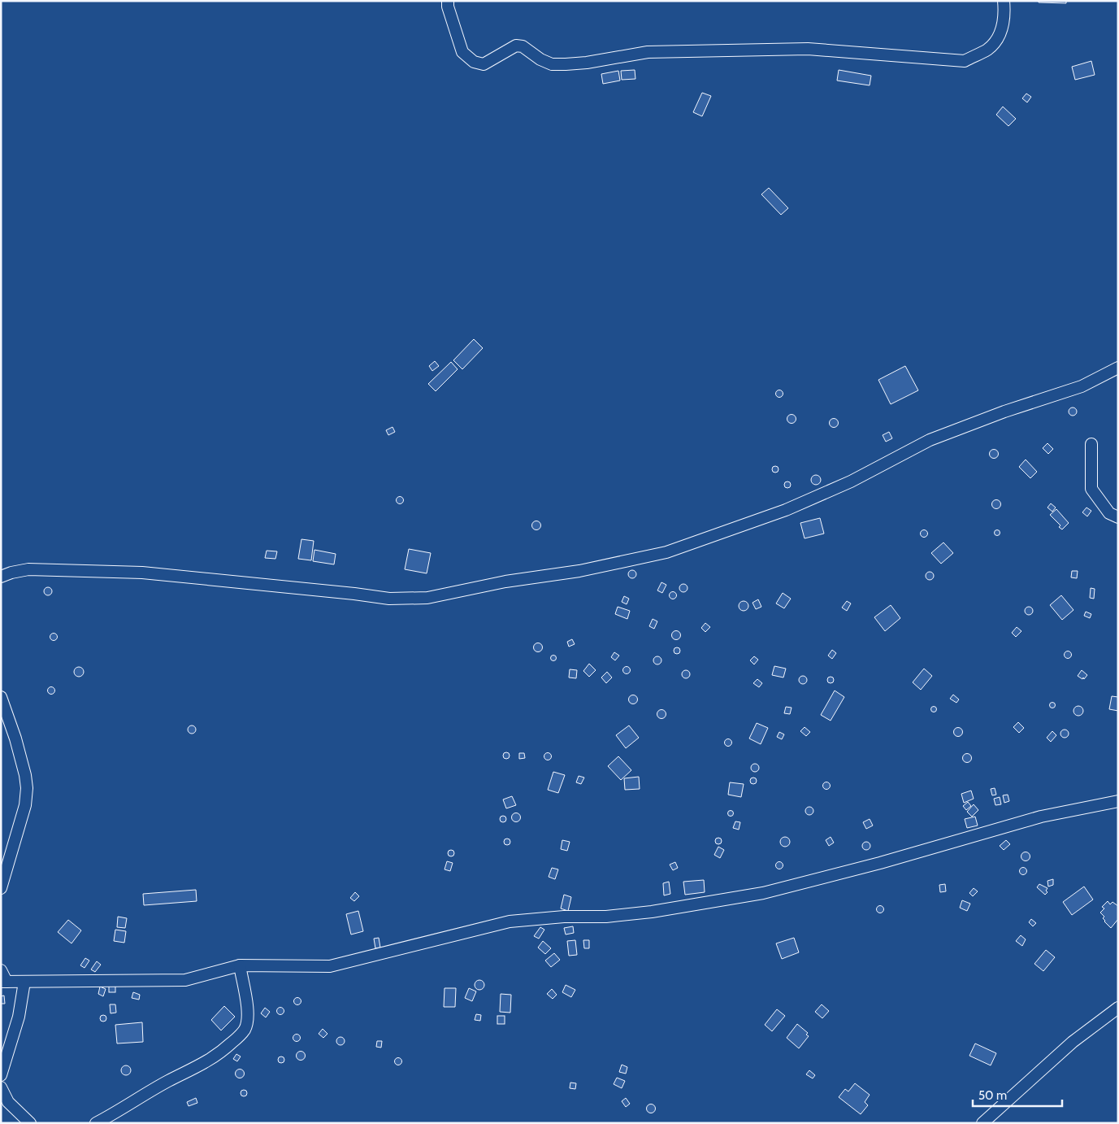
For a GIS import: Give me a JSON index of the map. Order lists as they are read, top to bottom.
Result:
{
  "scale_bar": "50 m"
}
